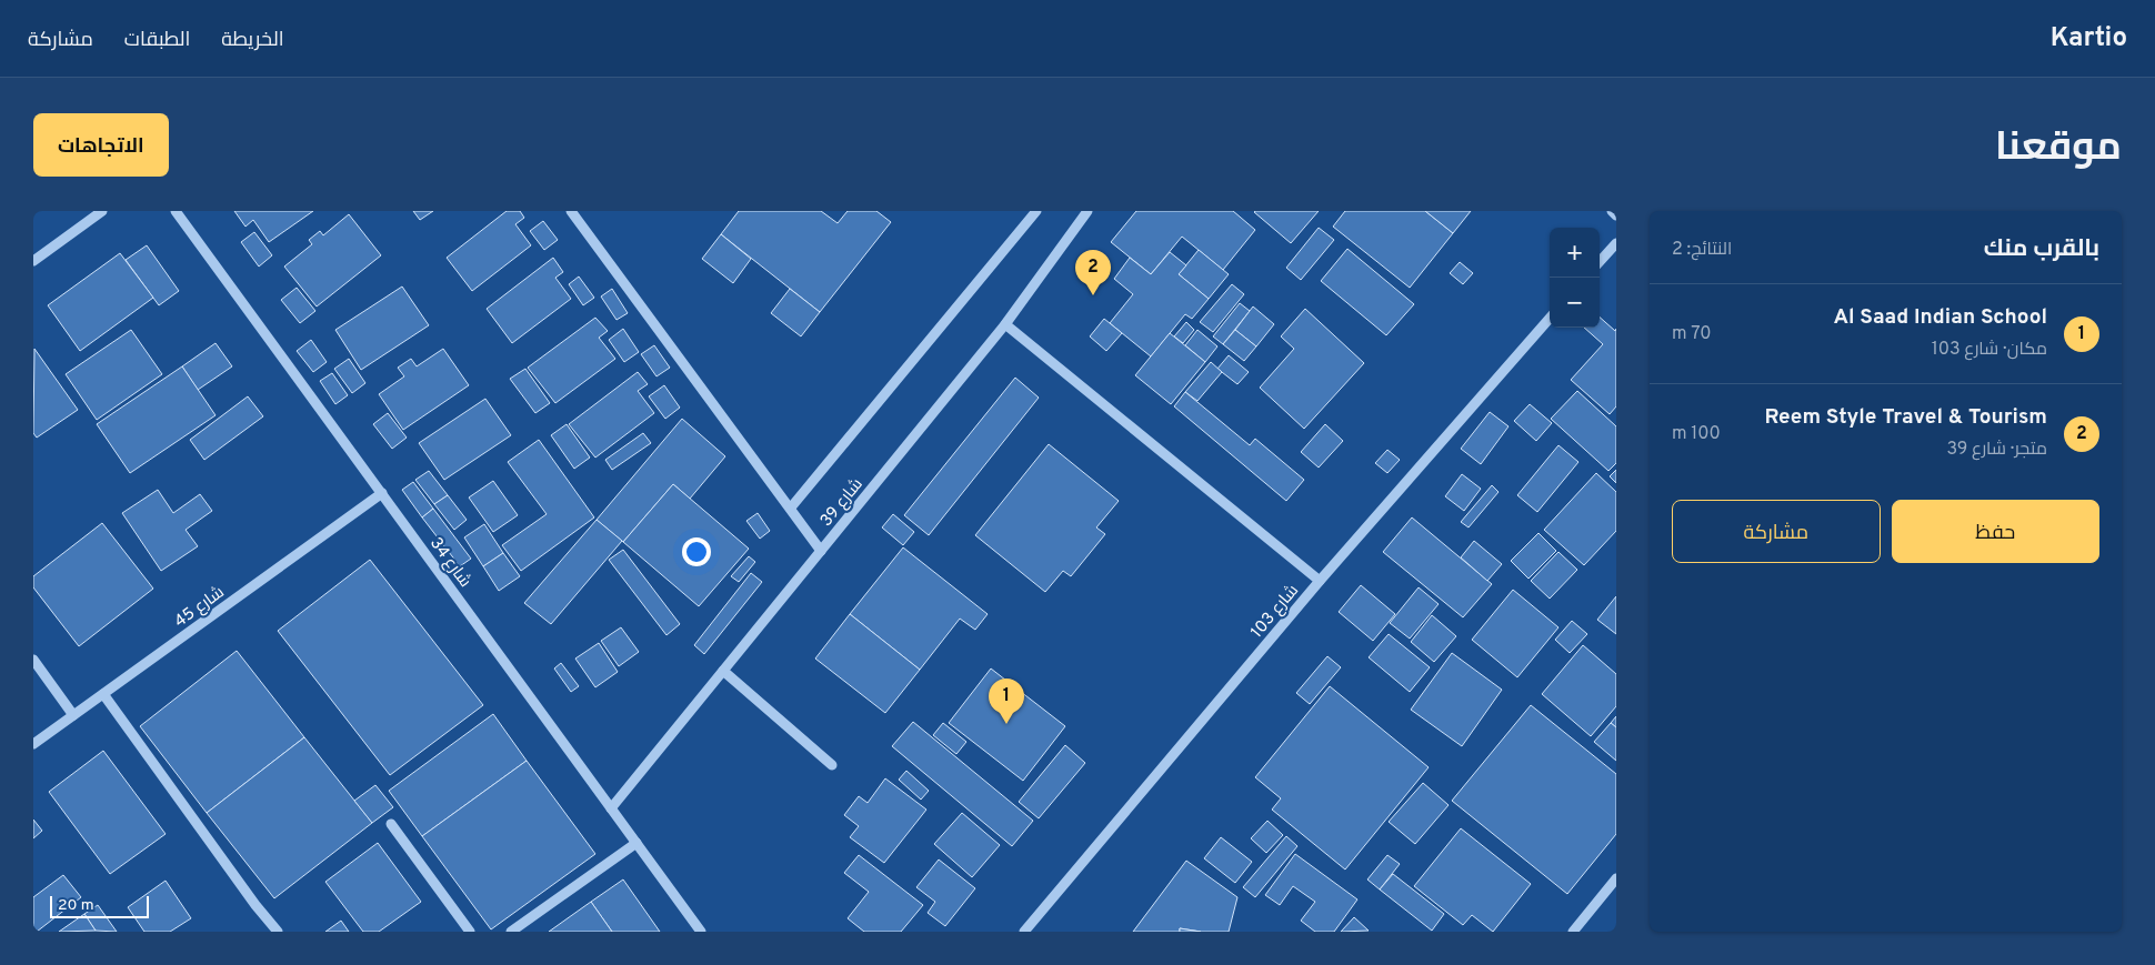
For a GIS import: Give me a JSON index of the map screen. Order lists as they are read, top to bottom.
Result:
{
  "streets": {
    "street": [
      "شارع 39",
      "شارع 34",
      "شارع 45",
      "شارع 103"
    ]
  },
  "crossings": [
    ["شارع 39", "شارع 34"],
    ["شارع 34", "شارع 45"]
  ],
  "scale_bar": "20 m",
  "page": {
    "header": "Kartio",
    "nav": ["الخريطة", "الطبقات", "مشاركة"],
    "title": "موقعنا",
    "buttons": [
      "الاتجاهات",
      ["حفظ", "مشاركة"]
    ],
    "heading": ["بالقرب منك", "النتائج: 2"],
    "map_buttons": ["+", "−"],
    "pins": ["2", "1"],
    "list": [
      {
        "mark": "1",
        "name": "Al Saad Indian School",
        "note": "مكان · شارع 103",
        "value": "70 m"
      },
      {
        "mark": "2",
        "name": "Reem Style Travel & Tourism",
        "note": "متجر · شارع 39",
        "value": "100 m"
      }
    ],
    "scale": "20 m"
  }
}
